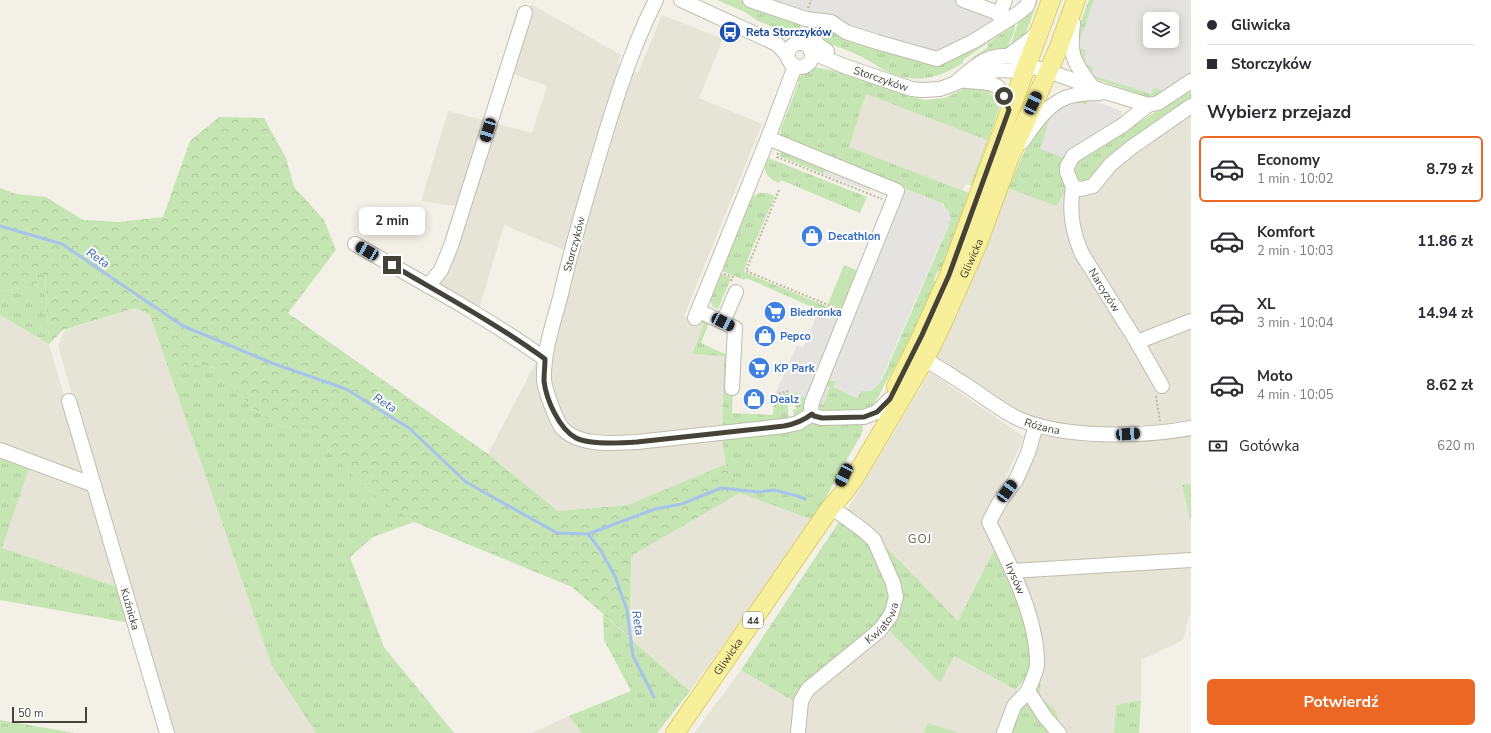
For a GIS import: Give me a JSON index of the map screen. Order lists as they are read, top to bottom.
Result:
{
  "streets": {
    "main road": ["Gliwicka", "44"],
    "street": [
      "Storczyków",
      "Narcyzów",
      "Różana",
      "Irysów",
      "Kuźnicka",
      "Kwiatowa"
    ]
  },
  "crossings": [
    ["Storczyków", "Gliwicka"],
    ["Gliwicka", "Różana"],
    ["Gliwicka", "Kwiatowa"],
    ["Różana", "Irysów"]
  ],
  "districts": ["GOJ"],
  "water": ["Reta"],
  "places": {
    "bus stop": ["Reta Storczyków"],
    "shop": ["Decathlon", "Pepco", "Dealz"],
    "supermarket": ["Biedronka", "KP Park"]
  },
  "scale_bar": "50 m",
  "page": {
    "banner": ["Gliwicka", "Storczyków"],
    "heading": "Wybierz przejazd",
    "list": [
      {
        "name": "Economy",
        "note": "1 min · 10:02",
        "value": "8.79 zł"
      },
      {
        "name": "Komfort",
        "note": "2 min · 10:03",
        "value": "11.86 zł"
      },
      {
        "name": "XL",
        "note": "3 min · 10:04",
        "value": "14.94 zł"
      },
      {
        "name": "Moto",
        "note": "4 min · 10:05",
        "value": "8.62 zł"
      }
    ],
    "bubble": "2 min",
    "pay": ["Gotówka", "620 m"],
    "buttons": "Potwierdź",
    "scale": "50 m"
  }
}
